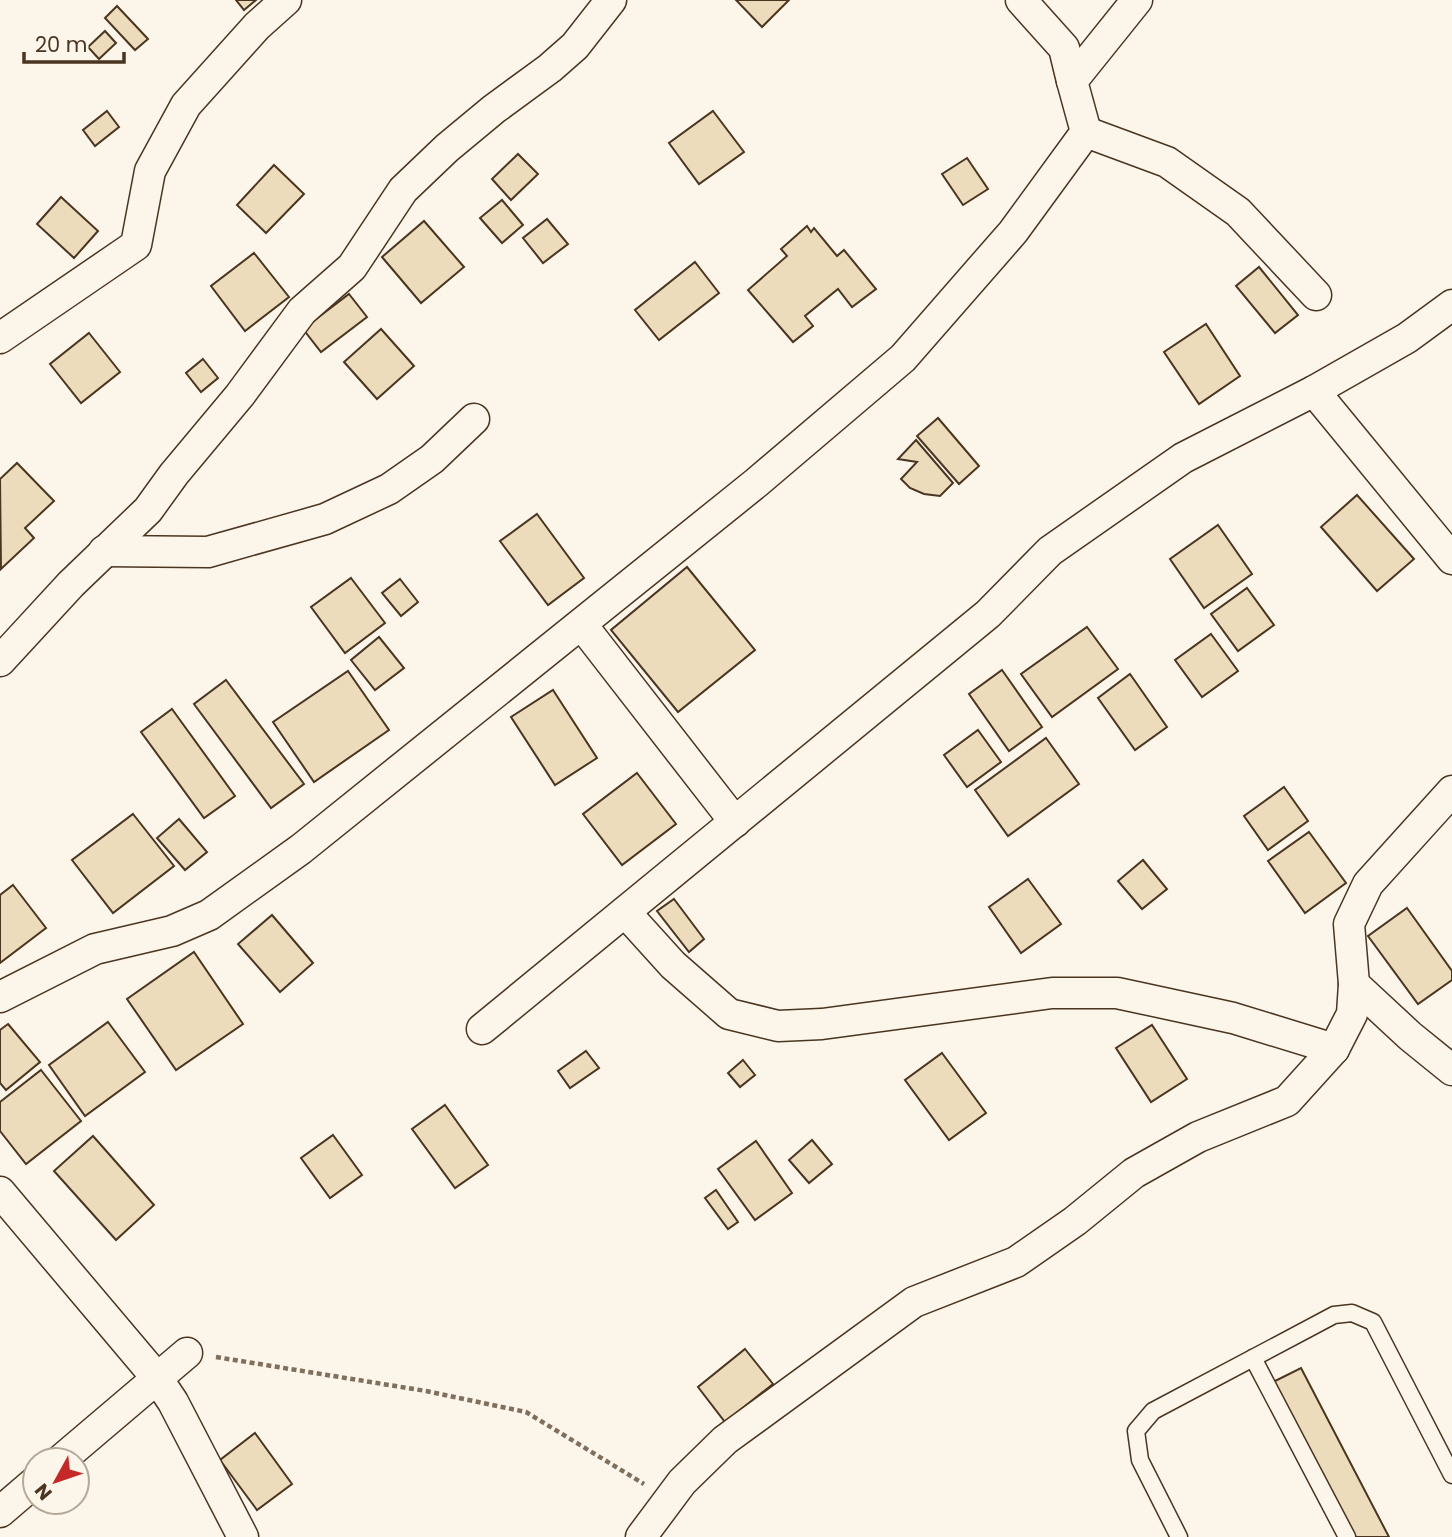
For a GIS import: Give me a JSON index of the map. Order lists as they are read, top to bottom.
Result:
{
  "scale_bar": "20 m",
  "north": "bottom left"
}
